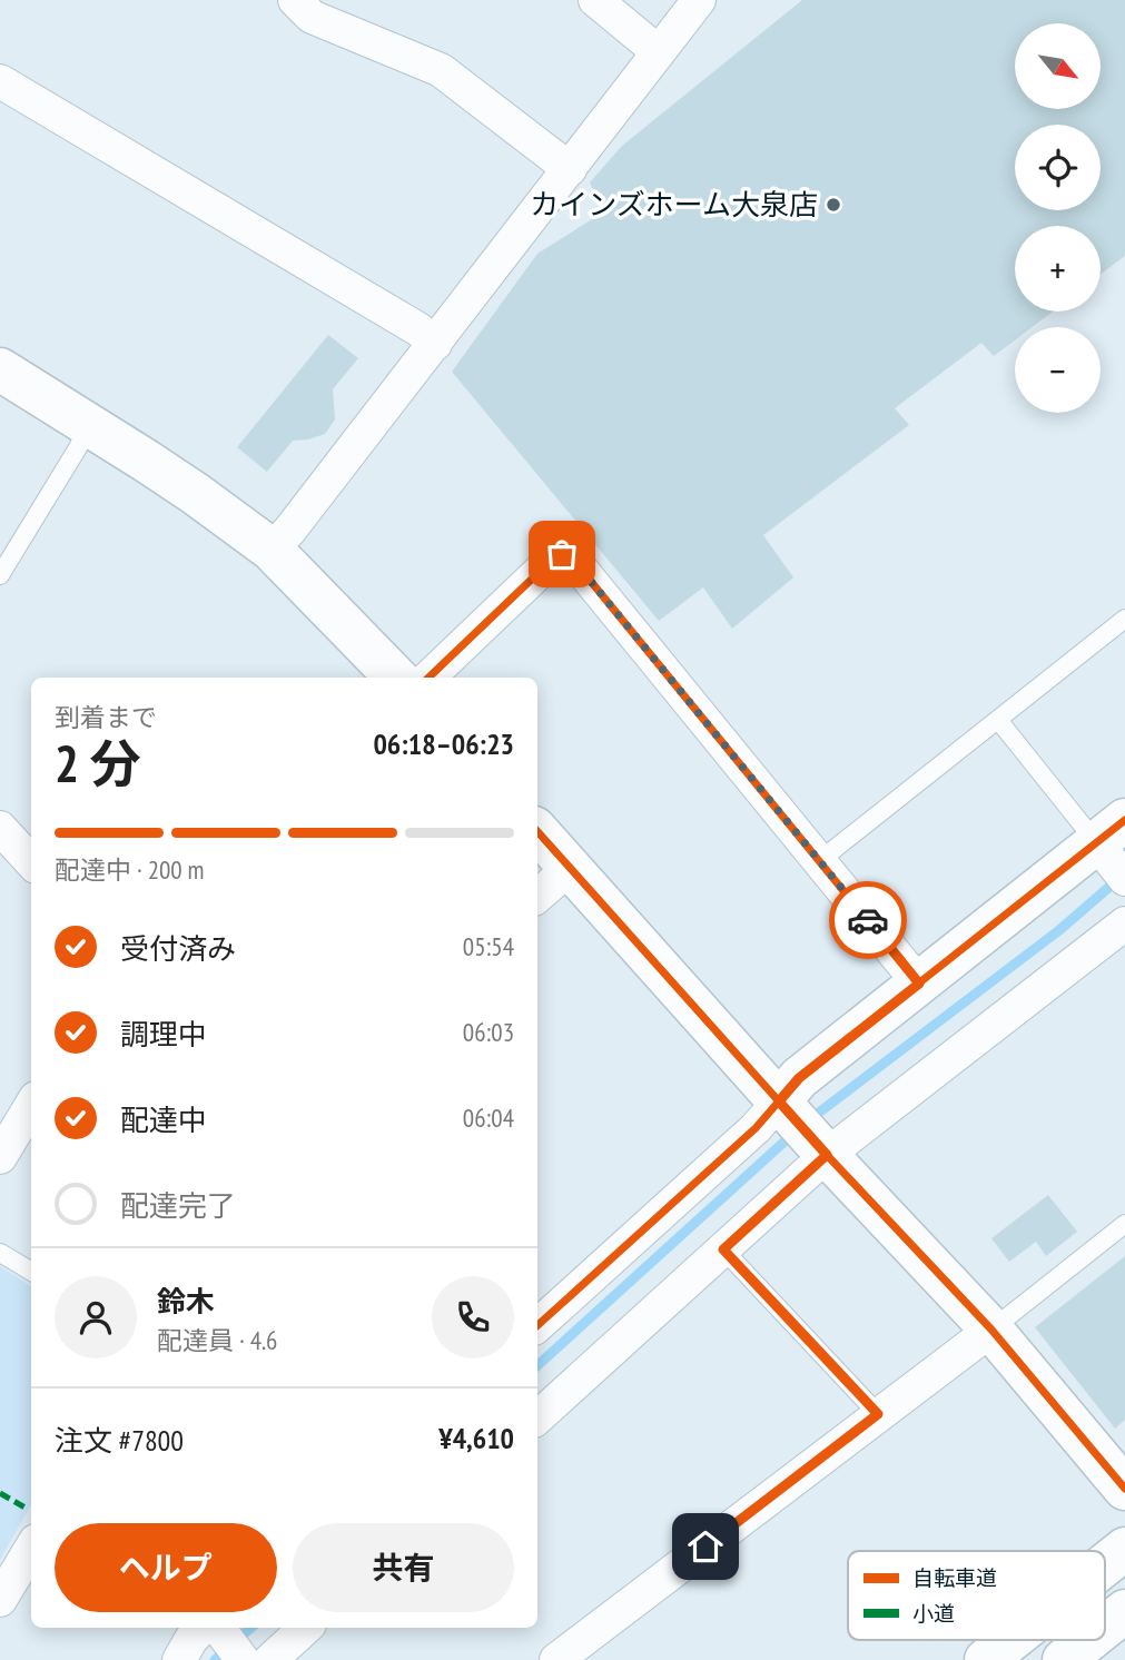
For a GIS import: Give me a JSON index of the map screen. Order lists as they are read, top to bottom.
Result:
{
  "places": ["カインズホーム大泉店"],
  "legend": ["自転車道", "小道"],
  "north": "bottom right",
  "page": {
    "map_buttons": ["+", "−"],
    "heading": ["2 分", "到着まで", "06:18–06:23"],
    "panel": [
      "鈴木",
      "配達員 · 4.6",
      "注文 #7800",
      "¥4,610"
    ],
    "bar": "配達中 · 200 m",
    "list": [
      ["受付済み", "05:54"],
      ["調理中", "06:03"],
      ["配達中", "06:04"],
      "配達完了"
    ],
    "buttons": ["ヘルプ", "共有"]
  }
}
